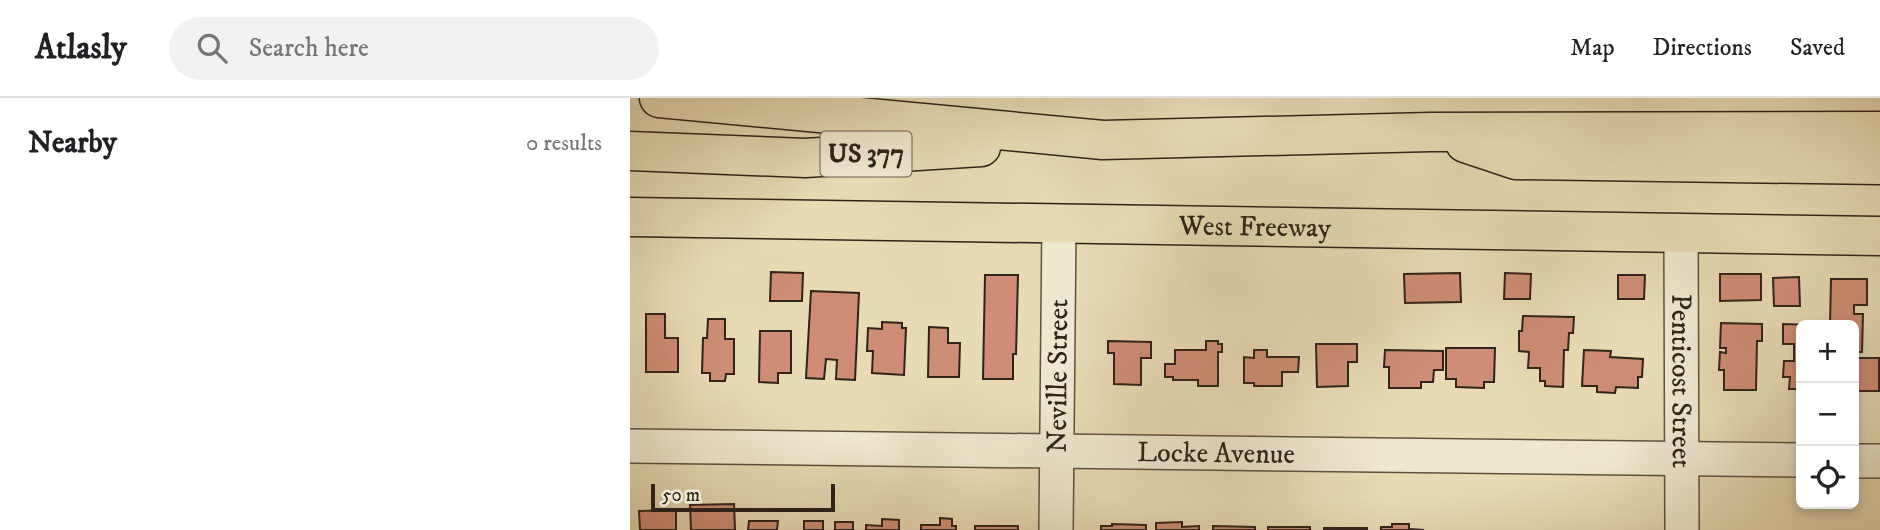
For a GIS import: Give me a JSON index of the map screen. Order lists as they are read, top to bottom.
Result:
{
  "streets": {
    "main road": ["US 377", "West Freeway"],
    "street": ["Neville Street", "Penticost Street", "Locke Avenue"]
  },
  "crossings": [
    ["West Freeway", "Neville Street"],
    ["West Freeway", "Penticost Street"],
    ["Neville Street", "Locke Avenue"],
    ["Penticost Street", "Locke Avenue"]
  ],
  "scale_bar": "50 m",
  "page": {
    "header": "Atlasly",
    "search": "Search here",
    "nav": ["Map", "Directions", "Saved"],
    "heading": ["Nearby", "0 results"],
    "map_buttons": ["+", "−"],
    "scale": "50 m"
  }
}
